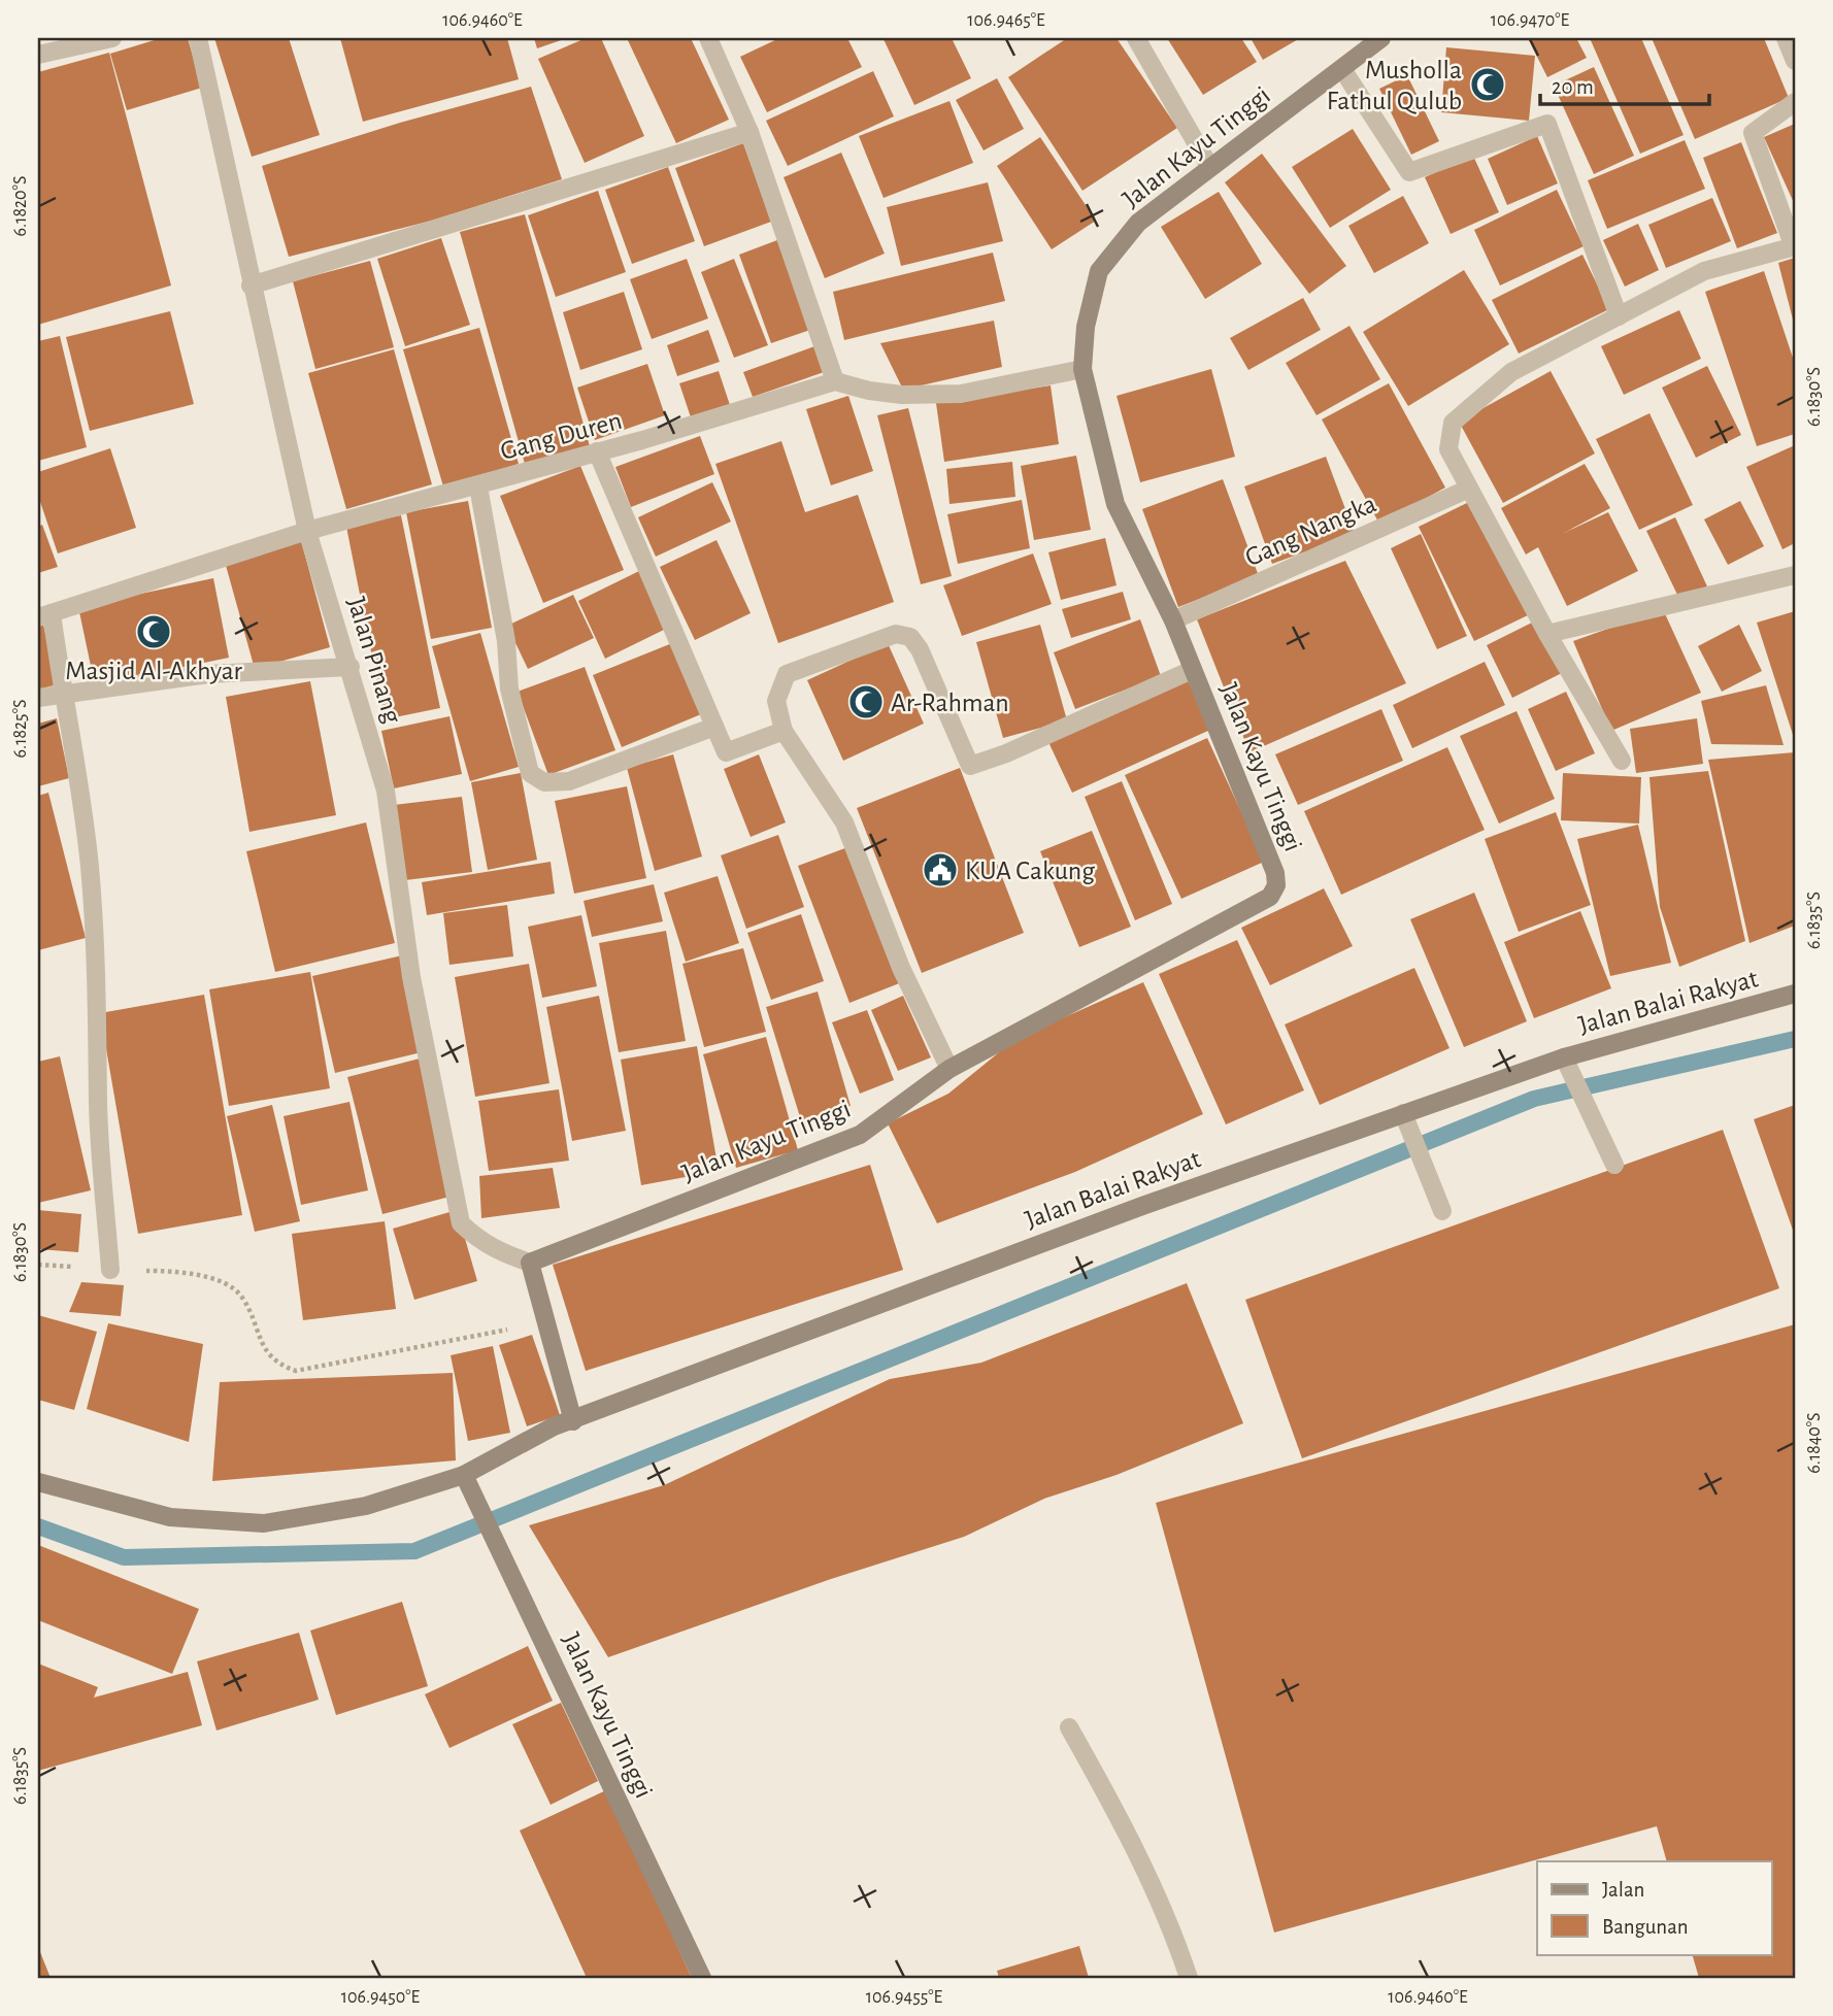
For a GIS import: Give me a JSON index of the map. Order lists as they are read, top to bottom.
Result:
{
  "streets": {
    "street": [
      "Jalan Kayu Tinggi",
      "Gang Duren",
      "Gang Nangka",
      "Jalan Pinang",
      "Jalan Balai Rakyat"
    ]
  },
  "crossings": [
    ["Jalan Kayu Tinggi", "Gang Duren"],
    ["Jalan Kayu Tinggi", "Gang Nangka"],
    ["Jalan Kayu Tinggi", "Jalan Pinang"],
    ["Jalan Kayu Tinggi", "Jalan Balai Rakyat"],
    ["Gang Duren", "Jalan Pinang"]
  ],
  "places": {
    "mosque": ["Musholla Fathul Qulub", "Masjid Al-Akhyar", "Ar-Rahman"],
    "public building": ["KUA Cakung"]
  },
  "legend": ["Jalan", "Bangunan"],
  "scale_bar": "20 m",
  "coordinates": [
    "106.9460°E",
    "106.9465°E",
    "106.9470°E",
    "6.1820°S",
    "6.1830°S",
    "6.1825°S",
    "6.1835°S",
    "6.1840°S",
    "106.9450°E",
    "106.9455°E"
  ]
}
